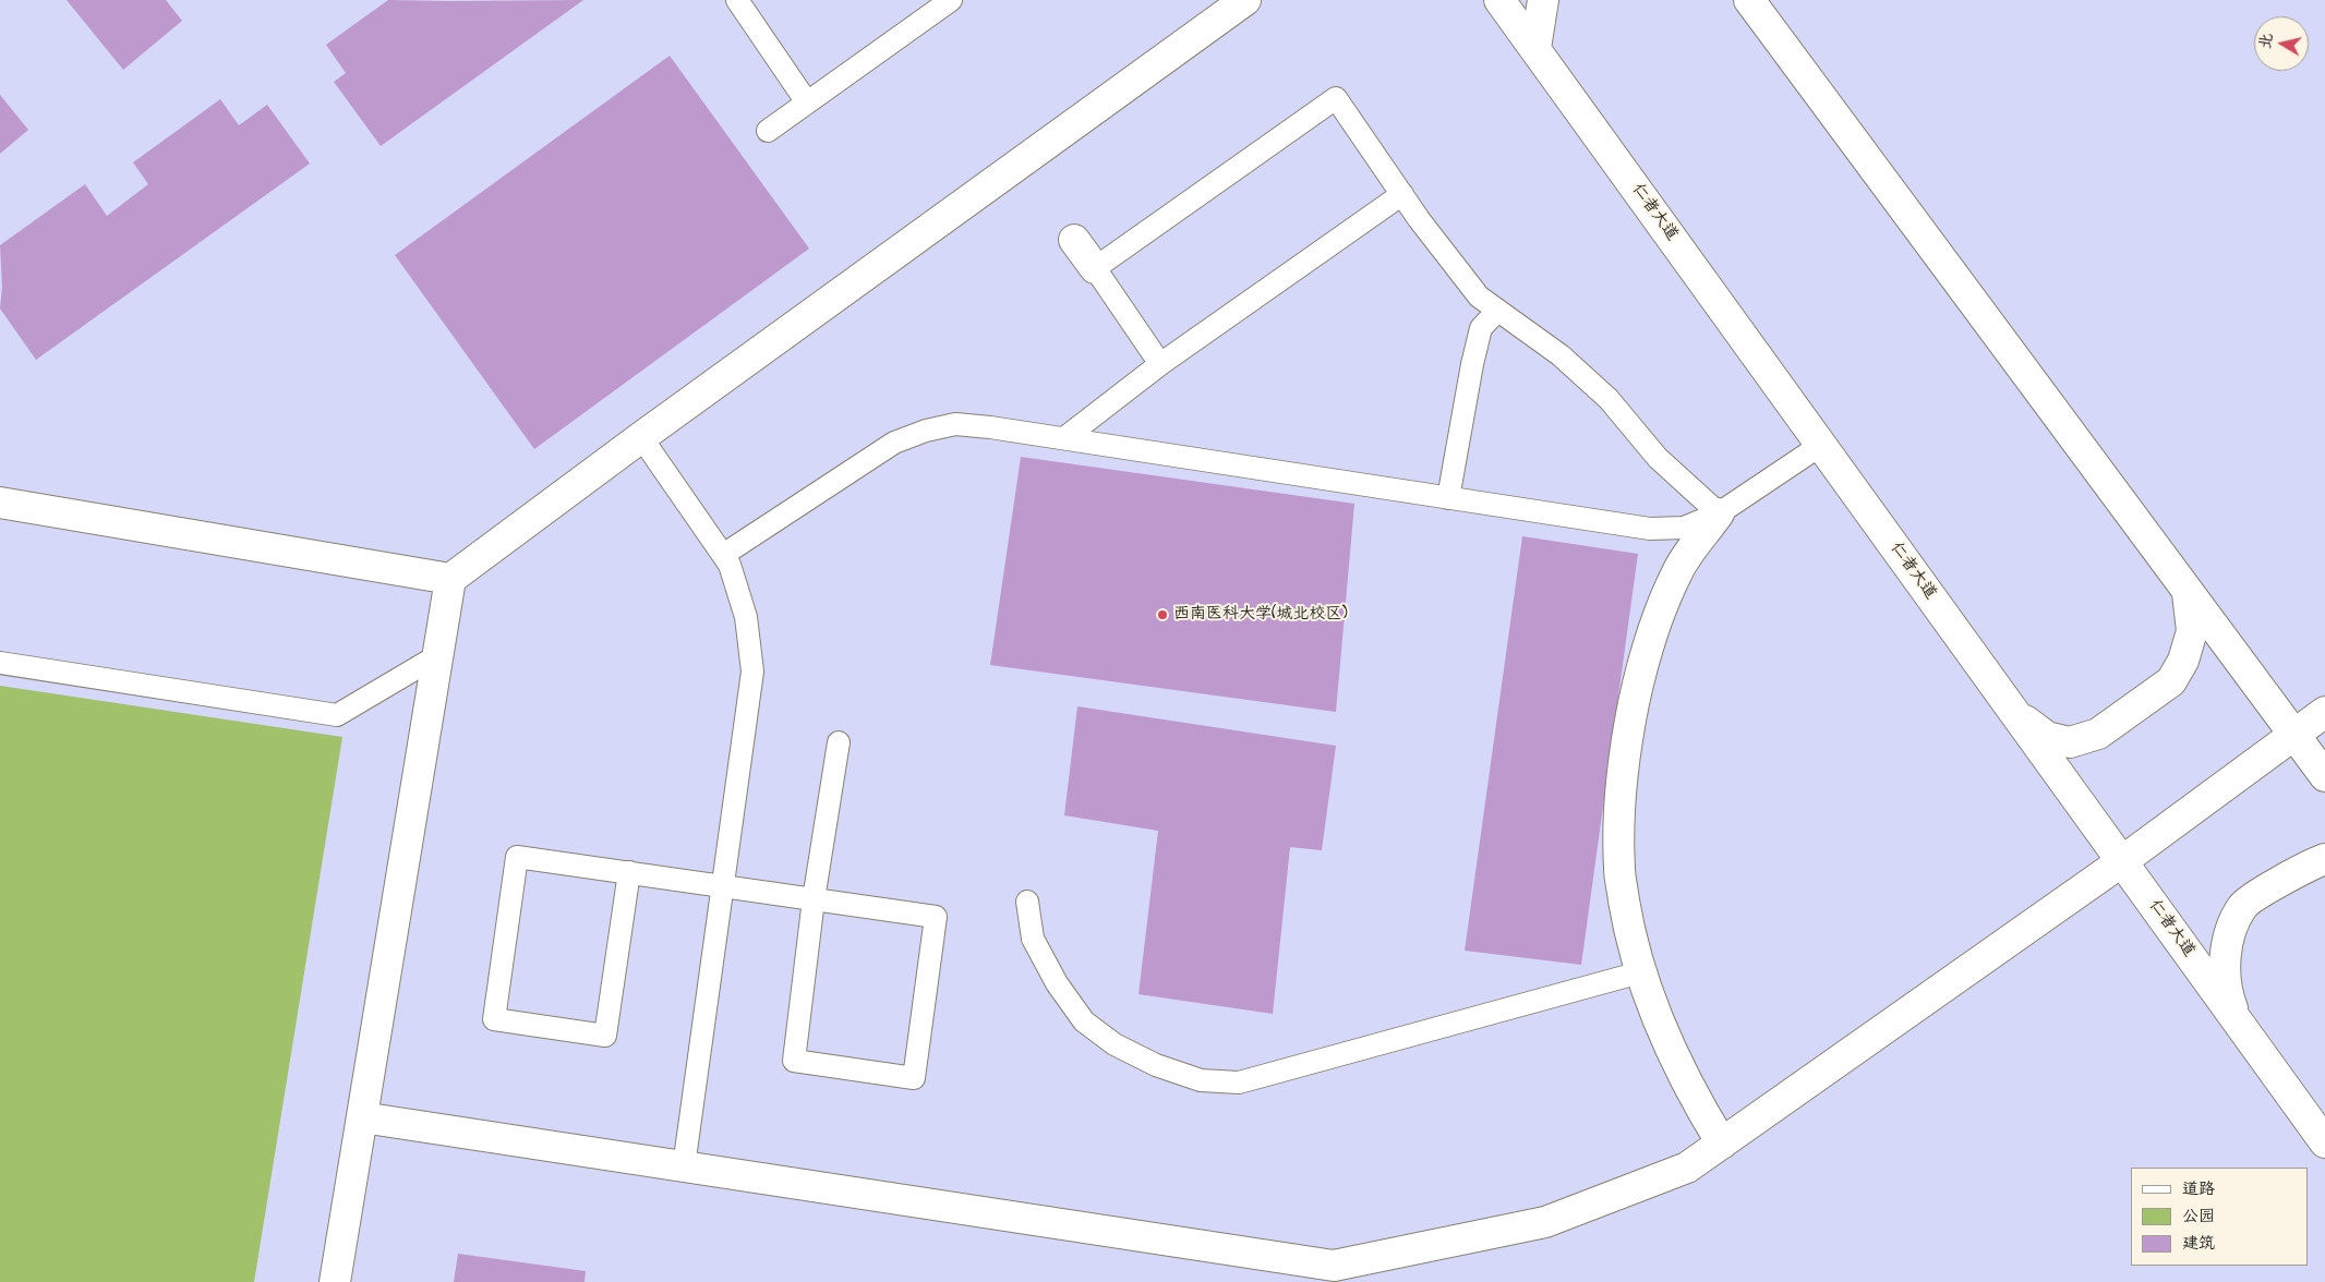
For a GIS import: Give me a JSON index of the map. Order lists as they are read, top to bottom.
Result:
{
  "streets": {
    "street": ["仁者大道"]
  },
  "places": ["西南医科大学(城北校区)"],
  "legend": ["道路", "公园", "建筑"],
  "north": "left"
}
